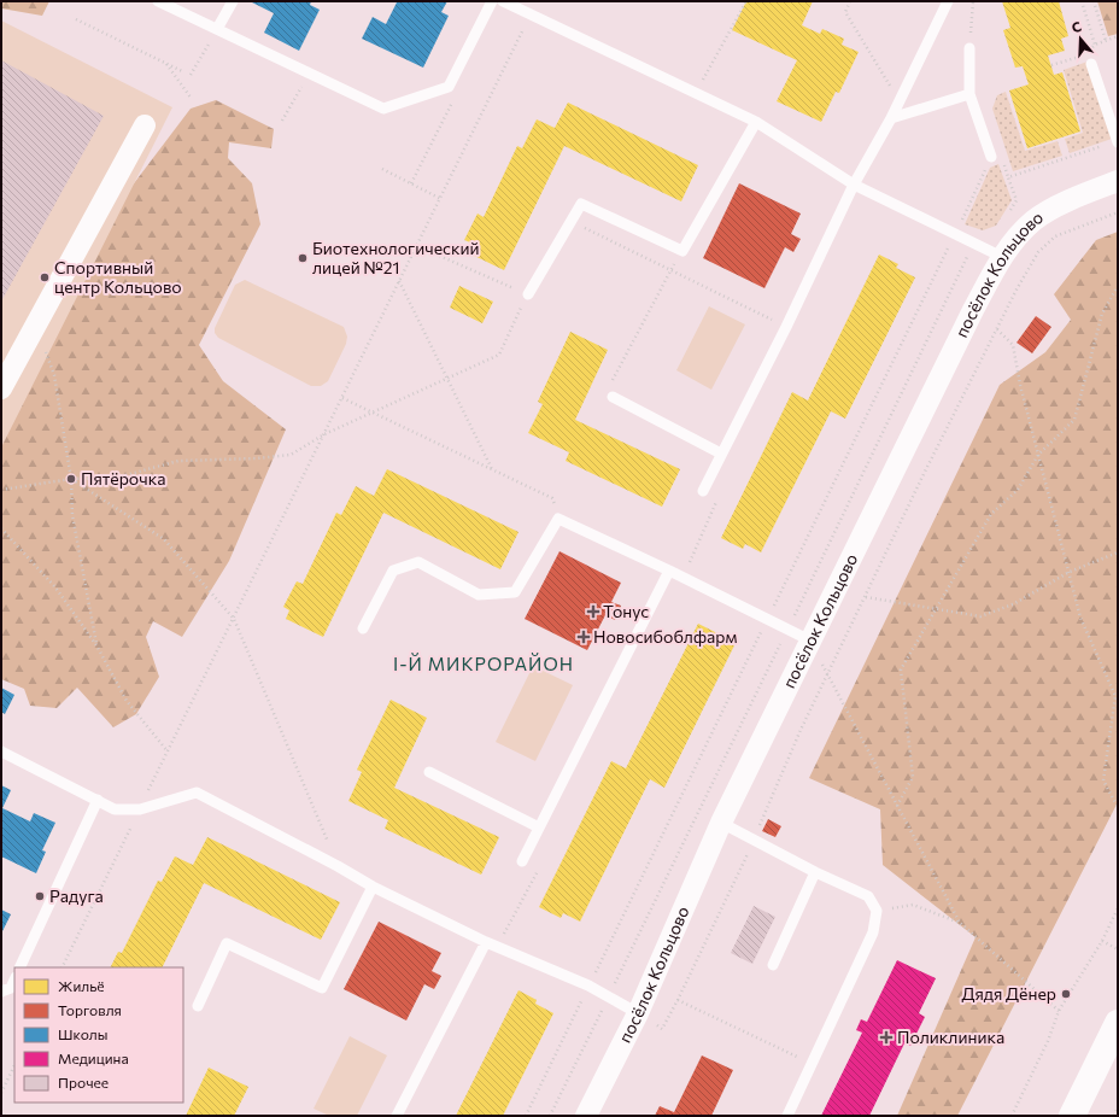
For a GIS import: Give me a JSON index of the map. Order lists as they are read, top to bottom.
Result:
{
  "streets": {
    "street": ["посёлок Кольцово"]
  },
  "districts": ["I-Й МИКРОРАЙОН"],
  "places": {
    "other": [
      "Биотехнологический лицей №21",
      "Спортивный центр Кольцово",
      "Пятёрочка",
      "Радуга",
      "Дядя Дёнер"
    ],
    "health": ["Тонус", "Новосибоблфарм", "Поликлиника"]
  },
  "legend": [
    "Жильё",
    "Торговля",
    "Школы",
    "Медицина",
    "Прочее"
  ],
  "north": "top"
}
